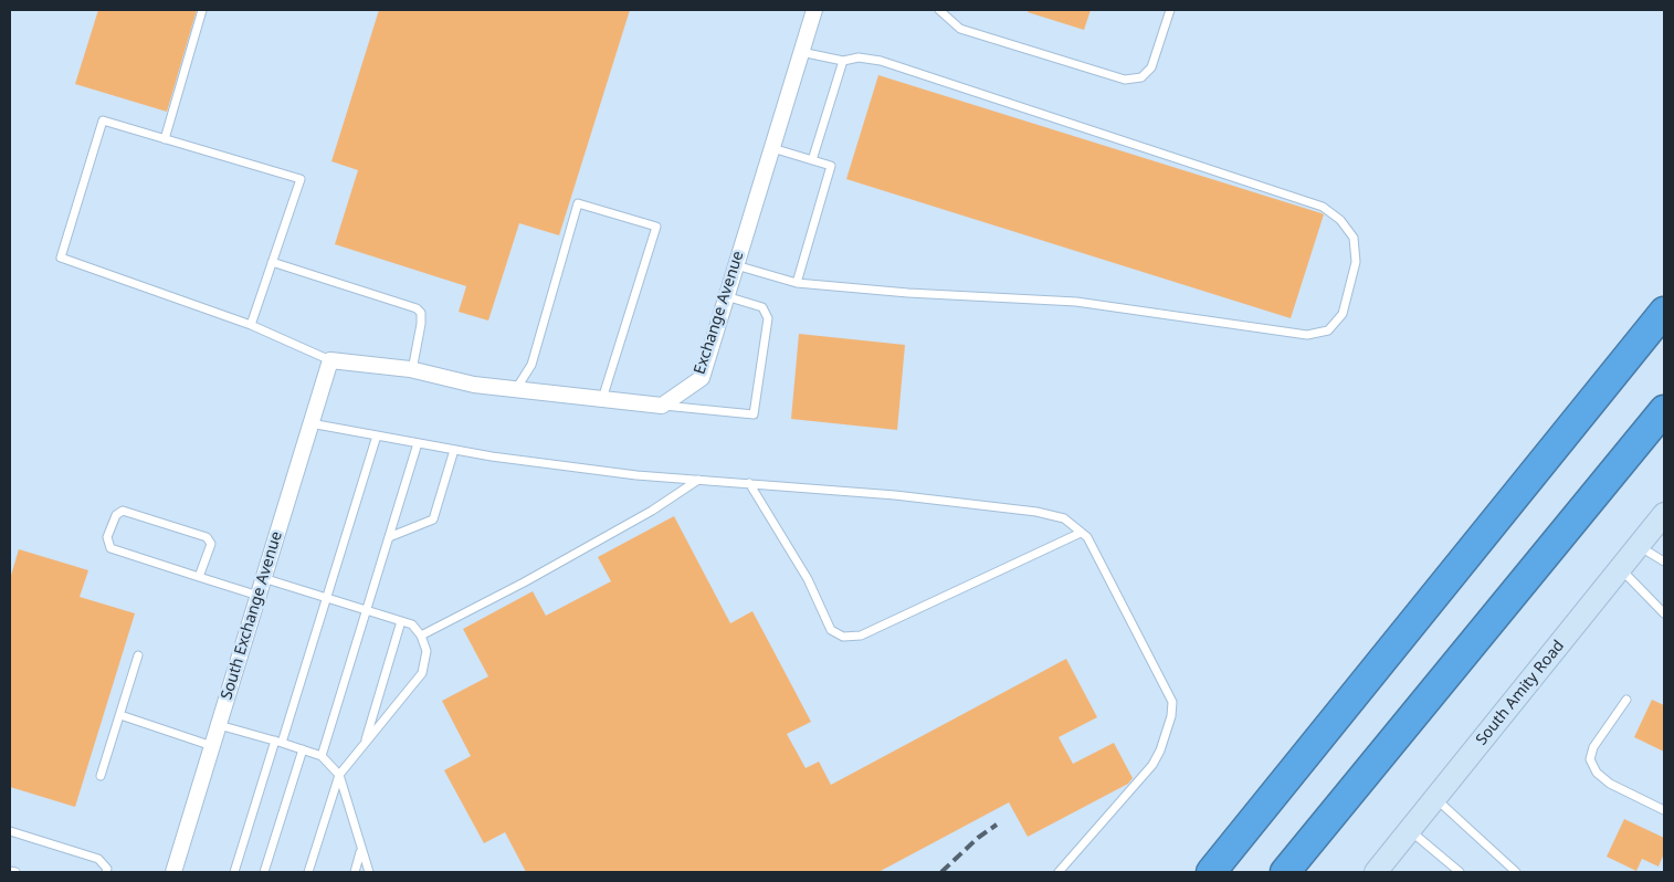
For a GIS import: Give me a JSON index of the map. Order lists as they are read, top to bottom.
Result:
{
  "streets": {
    "main road": ["South Amity Road"],
    "street": ["Exchange Avenue", "South Exchange Avenue"]
  }
}
